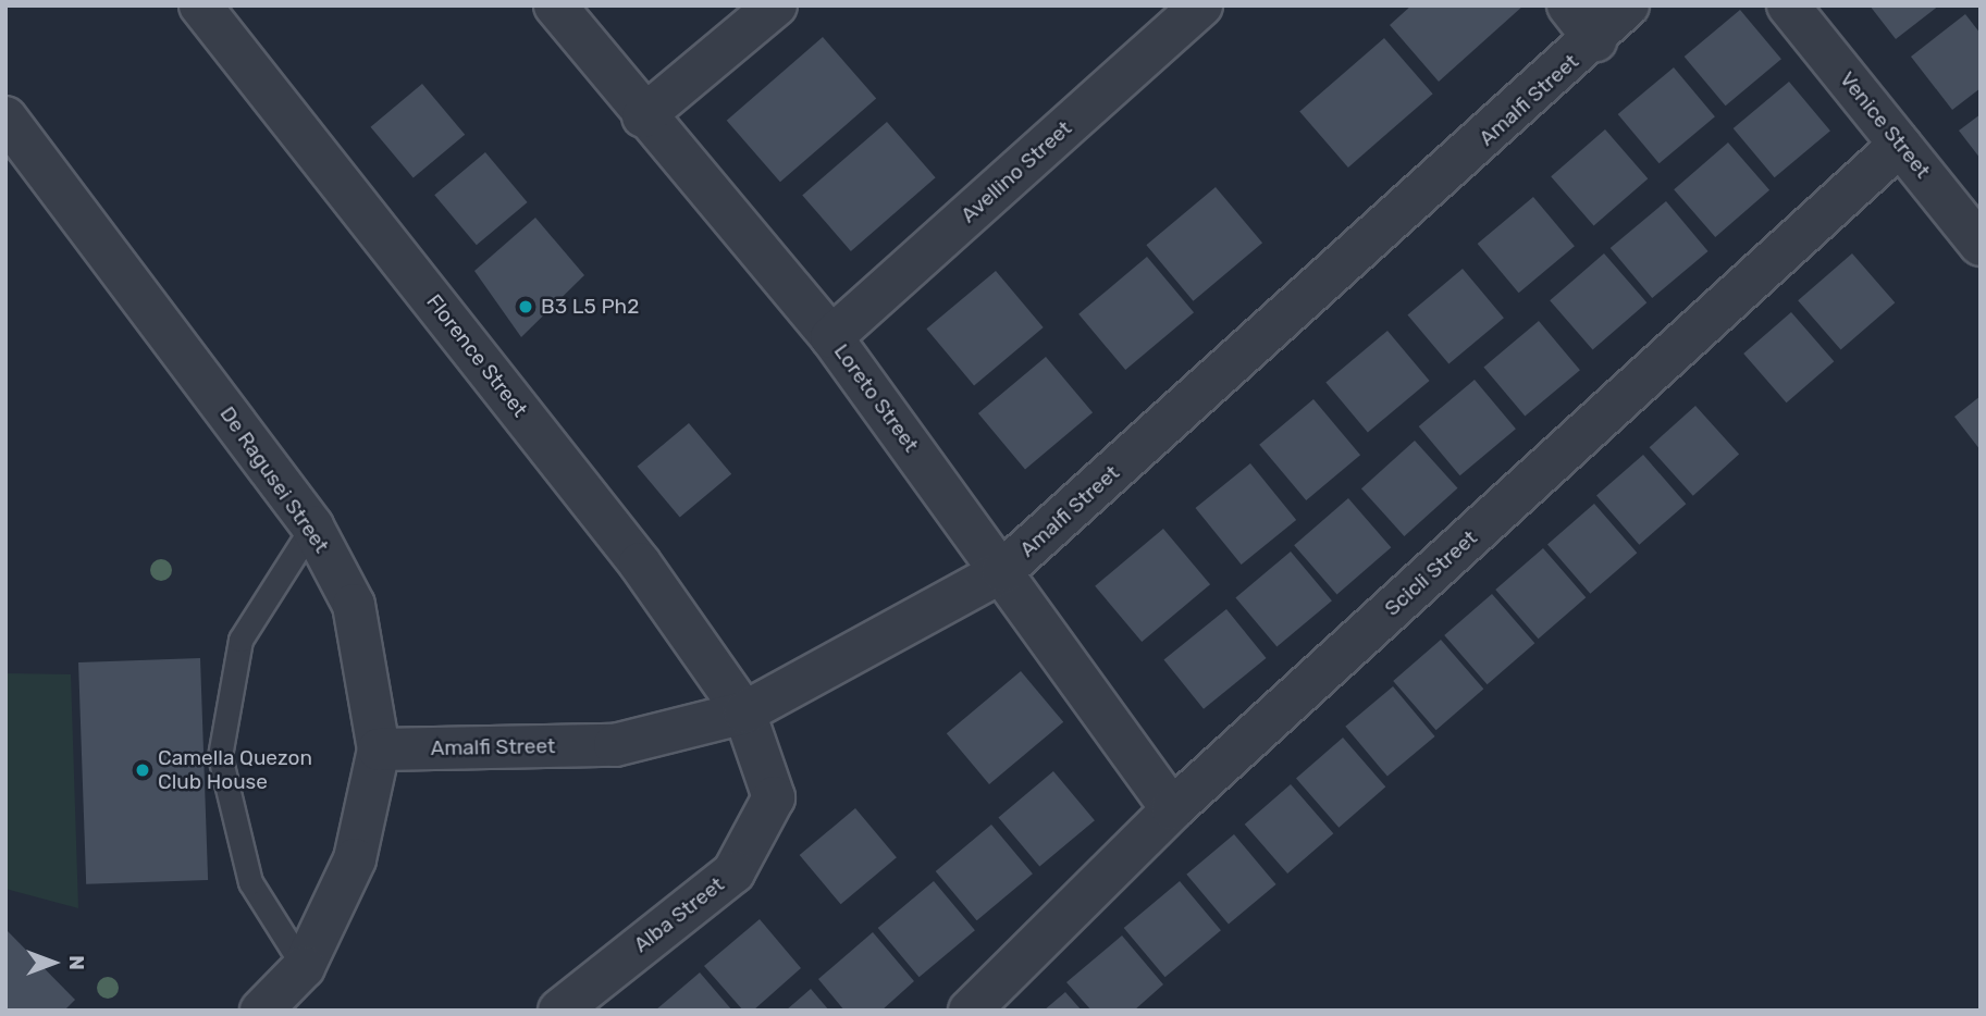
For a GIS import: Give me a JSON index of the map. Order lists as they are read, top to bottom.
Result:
{
  "streets": {
    "street": [
      "Amalfi Street",
      "Venice Street",
      "Avellino Street",
      "Florence Street",
      "Loreto Street",
      "De Ragusei Street",
      "Scicli Street",
      "Alba Street"
    ]
  },
  "crossings": [
    ["Amalfi Street", "Florence Street"],
    ["Amalfi Street", "Loreto Street"],
    ["Amalfi Street", "De Ragusei Street"],
    ["Amalfi Street", "Alba Street"],
    ["Venice Street", "Scicli Street"],
    ["Avellino Street", "Loreto Street"],
    ["Florence Street", "Alba Street"],
    ["Loreto Street", "Scicli Street"]
  ],
  "places": ["B3 L5 Ph2", "Camella Quezon Club House"],
  "north": "right"
}
